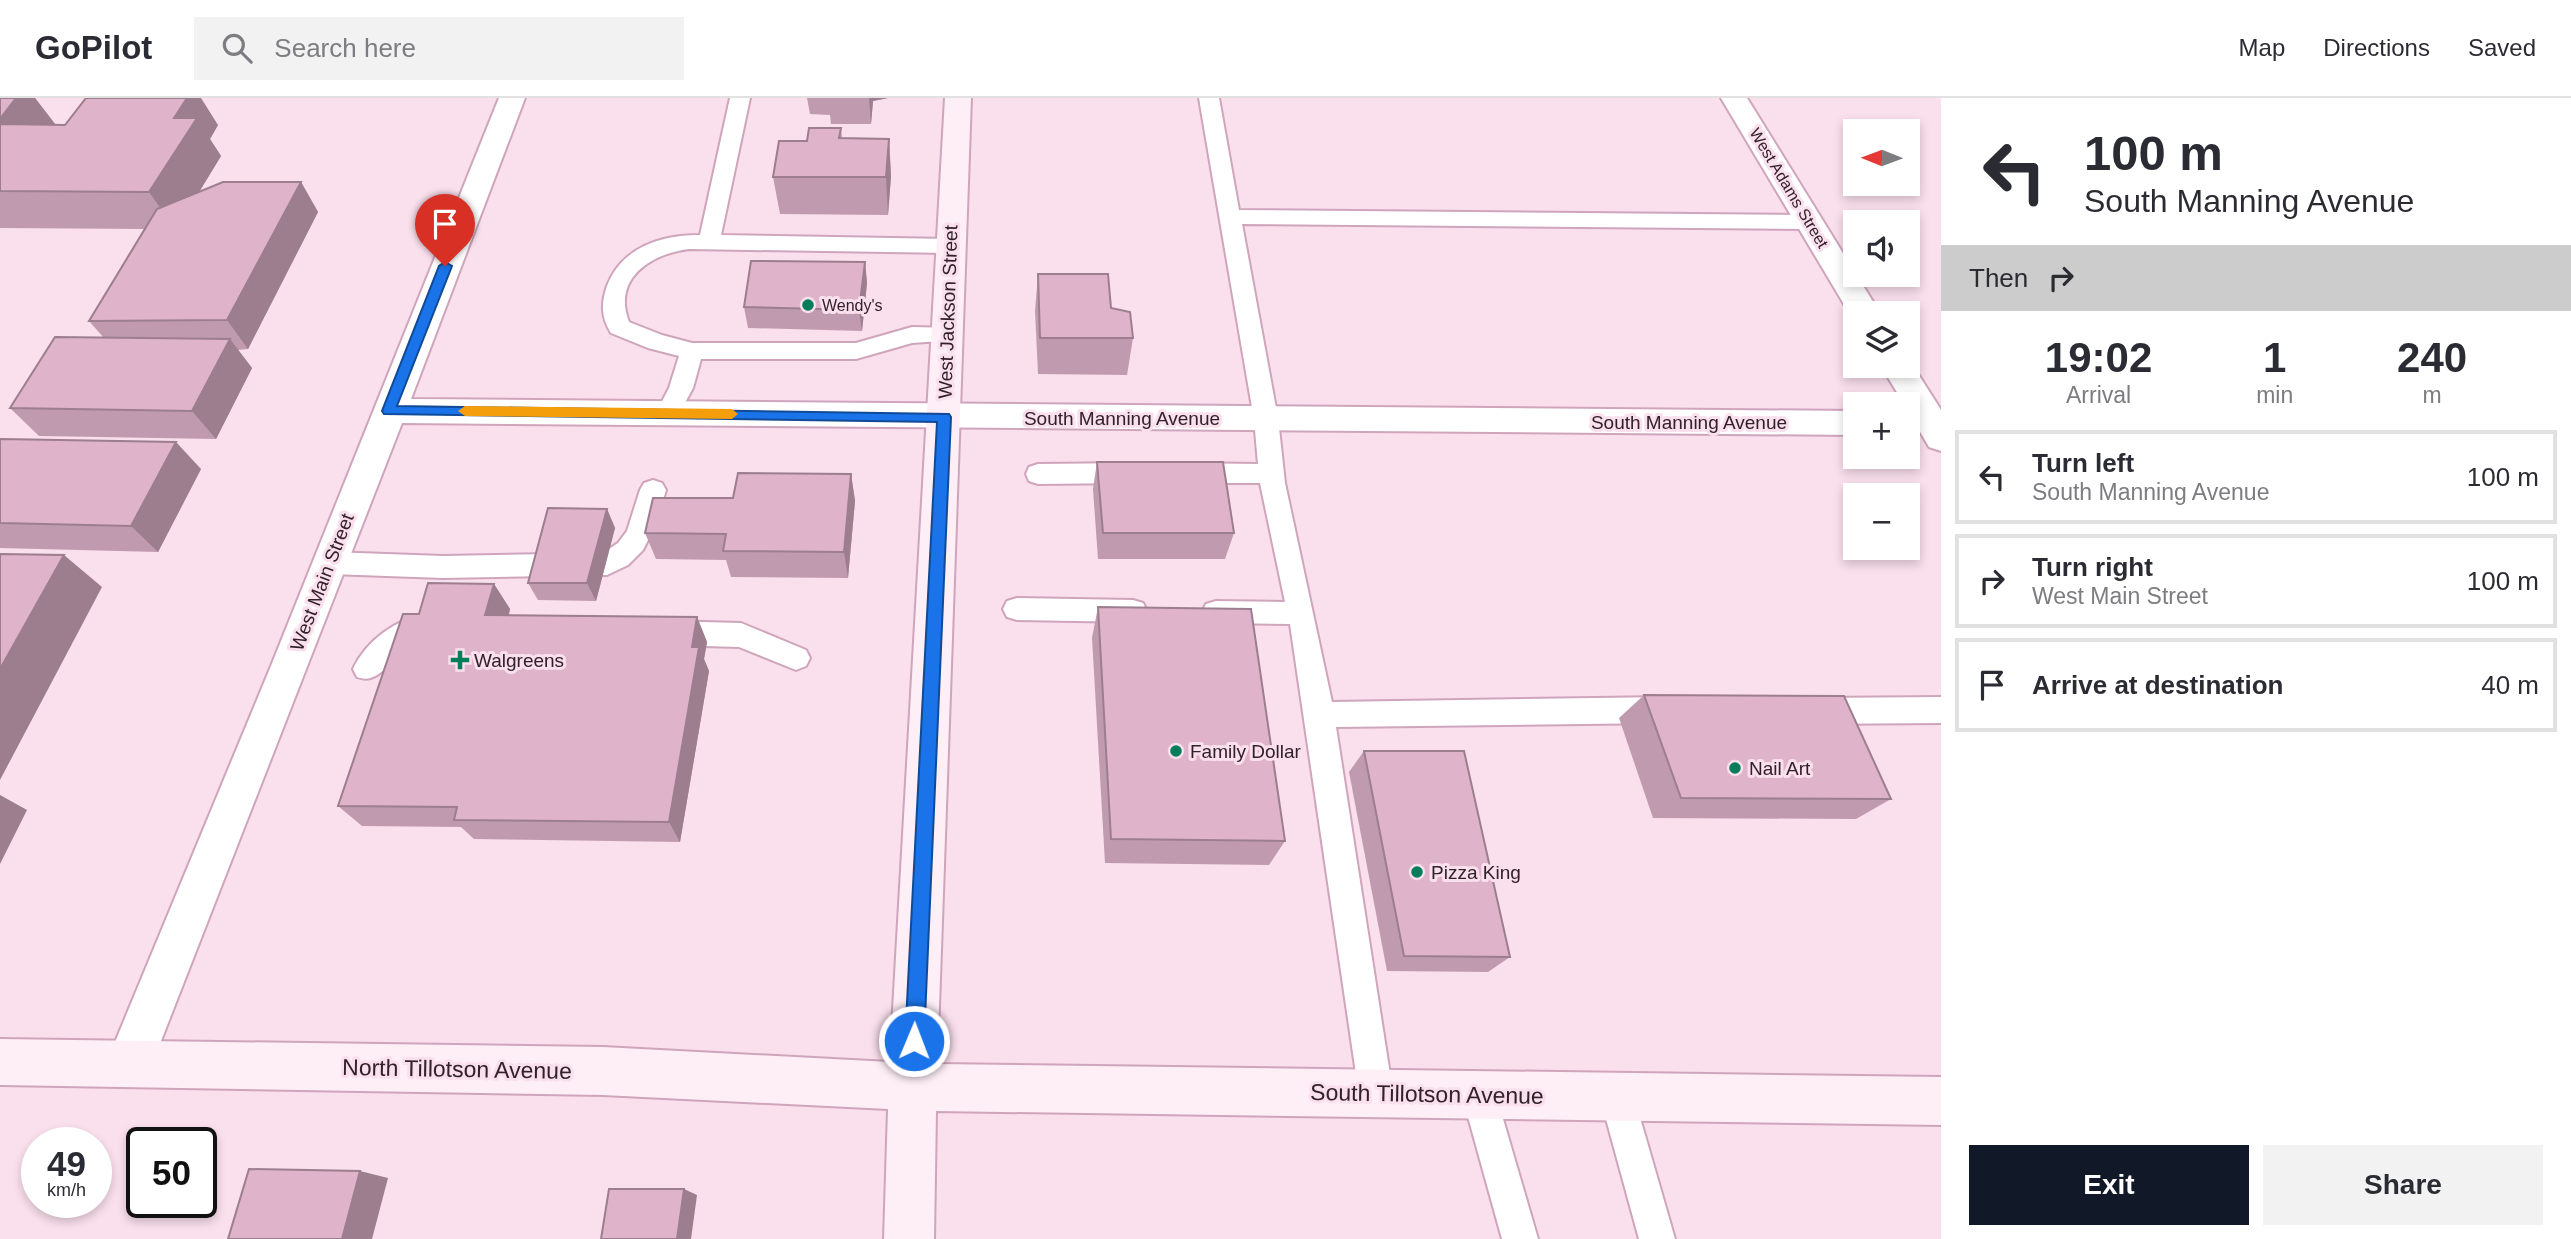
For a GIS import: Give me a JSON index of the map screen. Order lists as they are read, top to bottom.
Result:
{
  "streets": {
    "main road": ["West Jackson Street", "North Tillotson Avenue", "South Tillotson Avenue"],
    "street": ["West Adams Street", "South Manning Avenue", "West Main Street"]
  },
  "crossings": [
    ["West Jackson Street", "South Manning Avenue"],
    ["West Jackson Street", "North Tillotson Avenue"],
    ["West Jackson Street", "South Tillotson Avenue"],
    ["South Manning Avenue", "West Main Street"],
    ["West Main Street", "North Tillotson Avenue"],
    ["North Tillotson Avenue", "South Tillotson Avenue"]
  ],
  "places": {
    "other": [
      "Wendy's",
      "Family Dollar",
      "Nail Art",
      "Pizza King"
    ],
    "health": ["Walgreens"]
  },
  "north": "left",
  "page": {
    "header": "GoPilot",
    "search": "Search here",
    "nav": ["Map", "Directions", "Saved"],
    "turn": ["100 m", "South Manning Avenue"],
    "map_buttons": ["+", "−"],
    "then": "Then",
    "eta": [
      "19:02",
      "Arrival",
      "1",
      "min",
      "240",
      "m"
    ],
    "list": [
      {
        "name": "Turn left",
        "note": "South Manning Avenue",
        "value": "100 m"
      },
      {
        "name": "Turn right",
        "note": "West Main Street",
        "value": "100 m"
      },
      {
        "name": "Arrive at destination",
        "value": "40 m"
      }
    ],
    "speed": "49 km/h",
    "limit": "50",
    "buttons": ["Exit", "Share"]
  }
}
